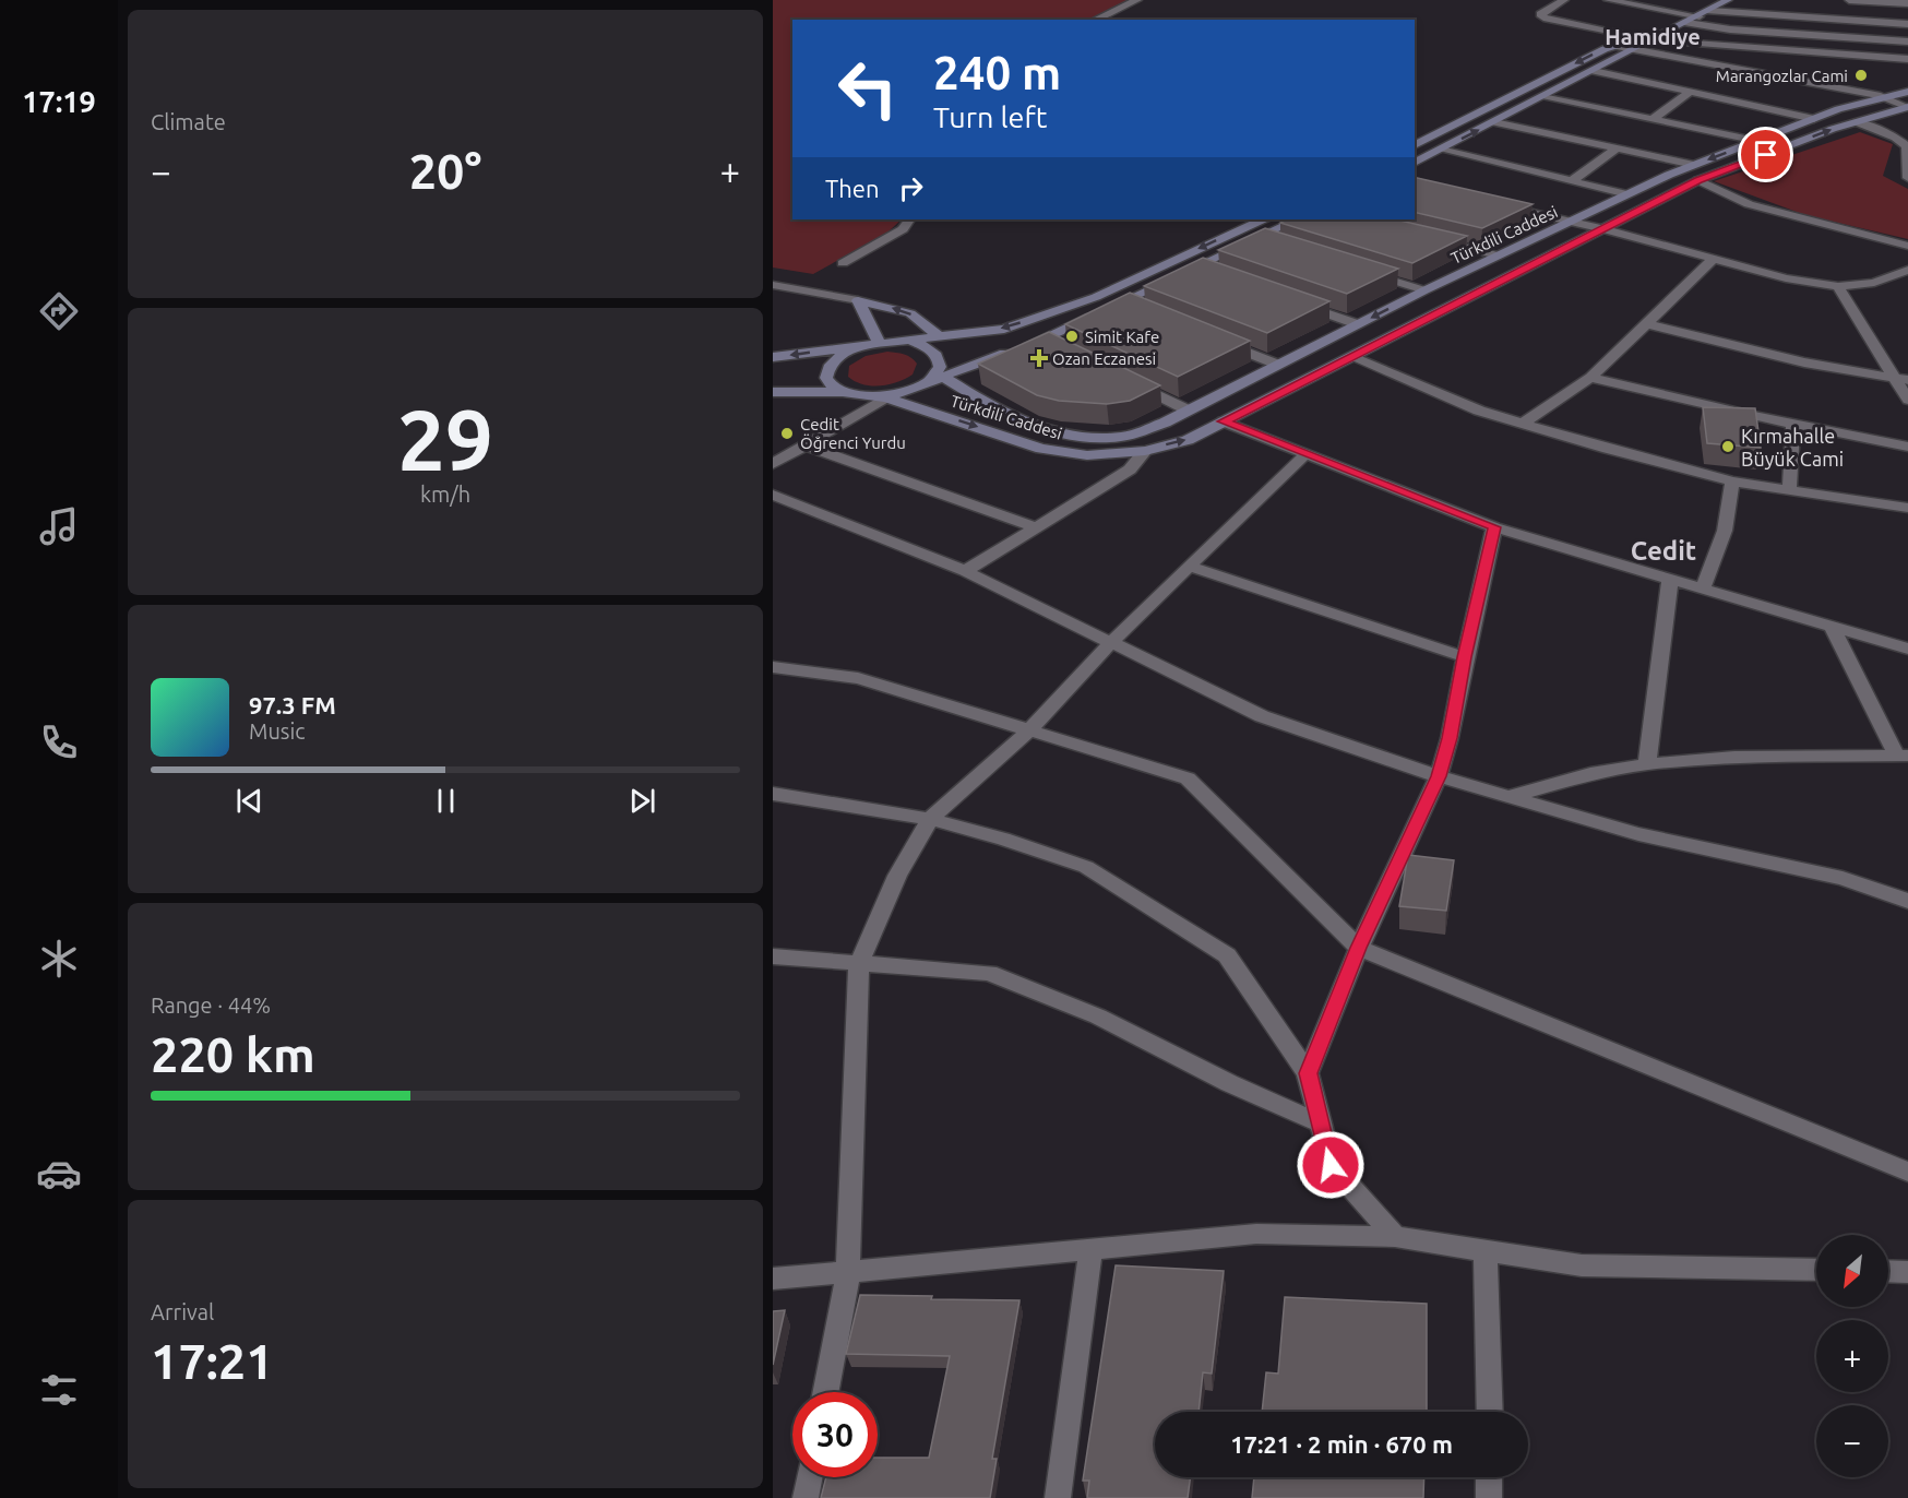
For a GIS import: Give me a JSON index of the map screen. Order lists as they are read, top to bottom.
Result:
{
  "streets": {
    "main road": ["Türkdili Caddesi"]
  },
  "districts": ["Hamidiye", "Cedit"],
  "places": {
    "other": [
      "Marangozlar Cami",
      "Simit Kafe",
      "Cedit Öğrenci Yurdu",
      "Kırmahalle Büyük Cami"
    ],
    "health": ["Ozan Eczanesi"]
  },
  "north": "bottom left",
  "page": {
    "tabs": "17:19",
    "tile": [
      "Climate",
      ["29", "km/h"],
      ["Range · 44%", "220 km"],
      ["Arrival", "17:21"]
    ],
    "turn": ["240 m", "Turn left"],
    "heat": ["−", "20°", "+"],
    "then": "Then",
    "song": ["97.3 FM", "Music"],
    "map_buttons": ["+", "−"],
    "limit": "30",
    "trip": "17:21 · 2 min · 670 m"
  }
}
